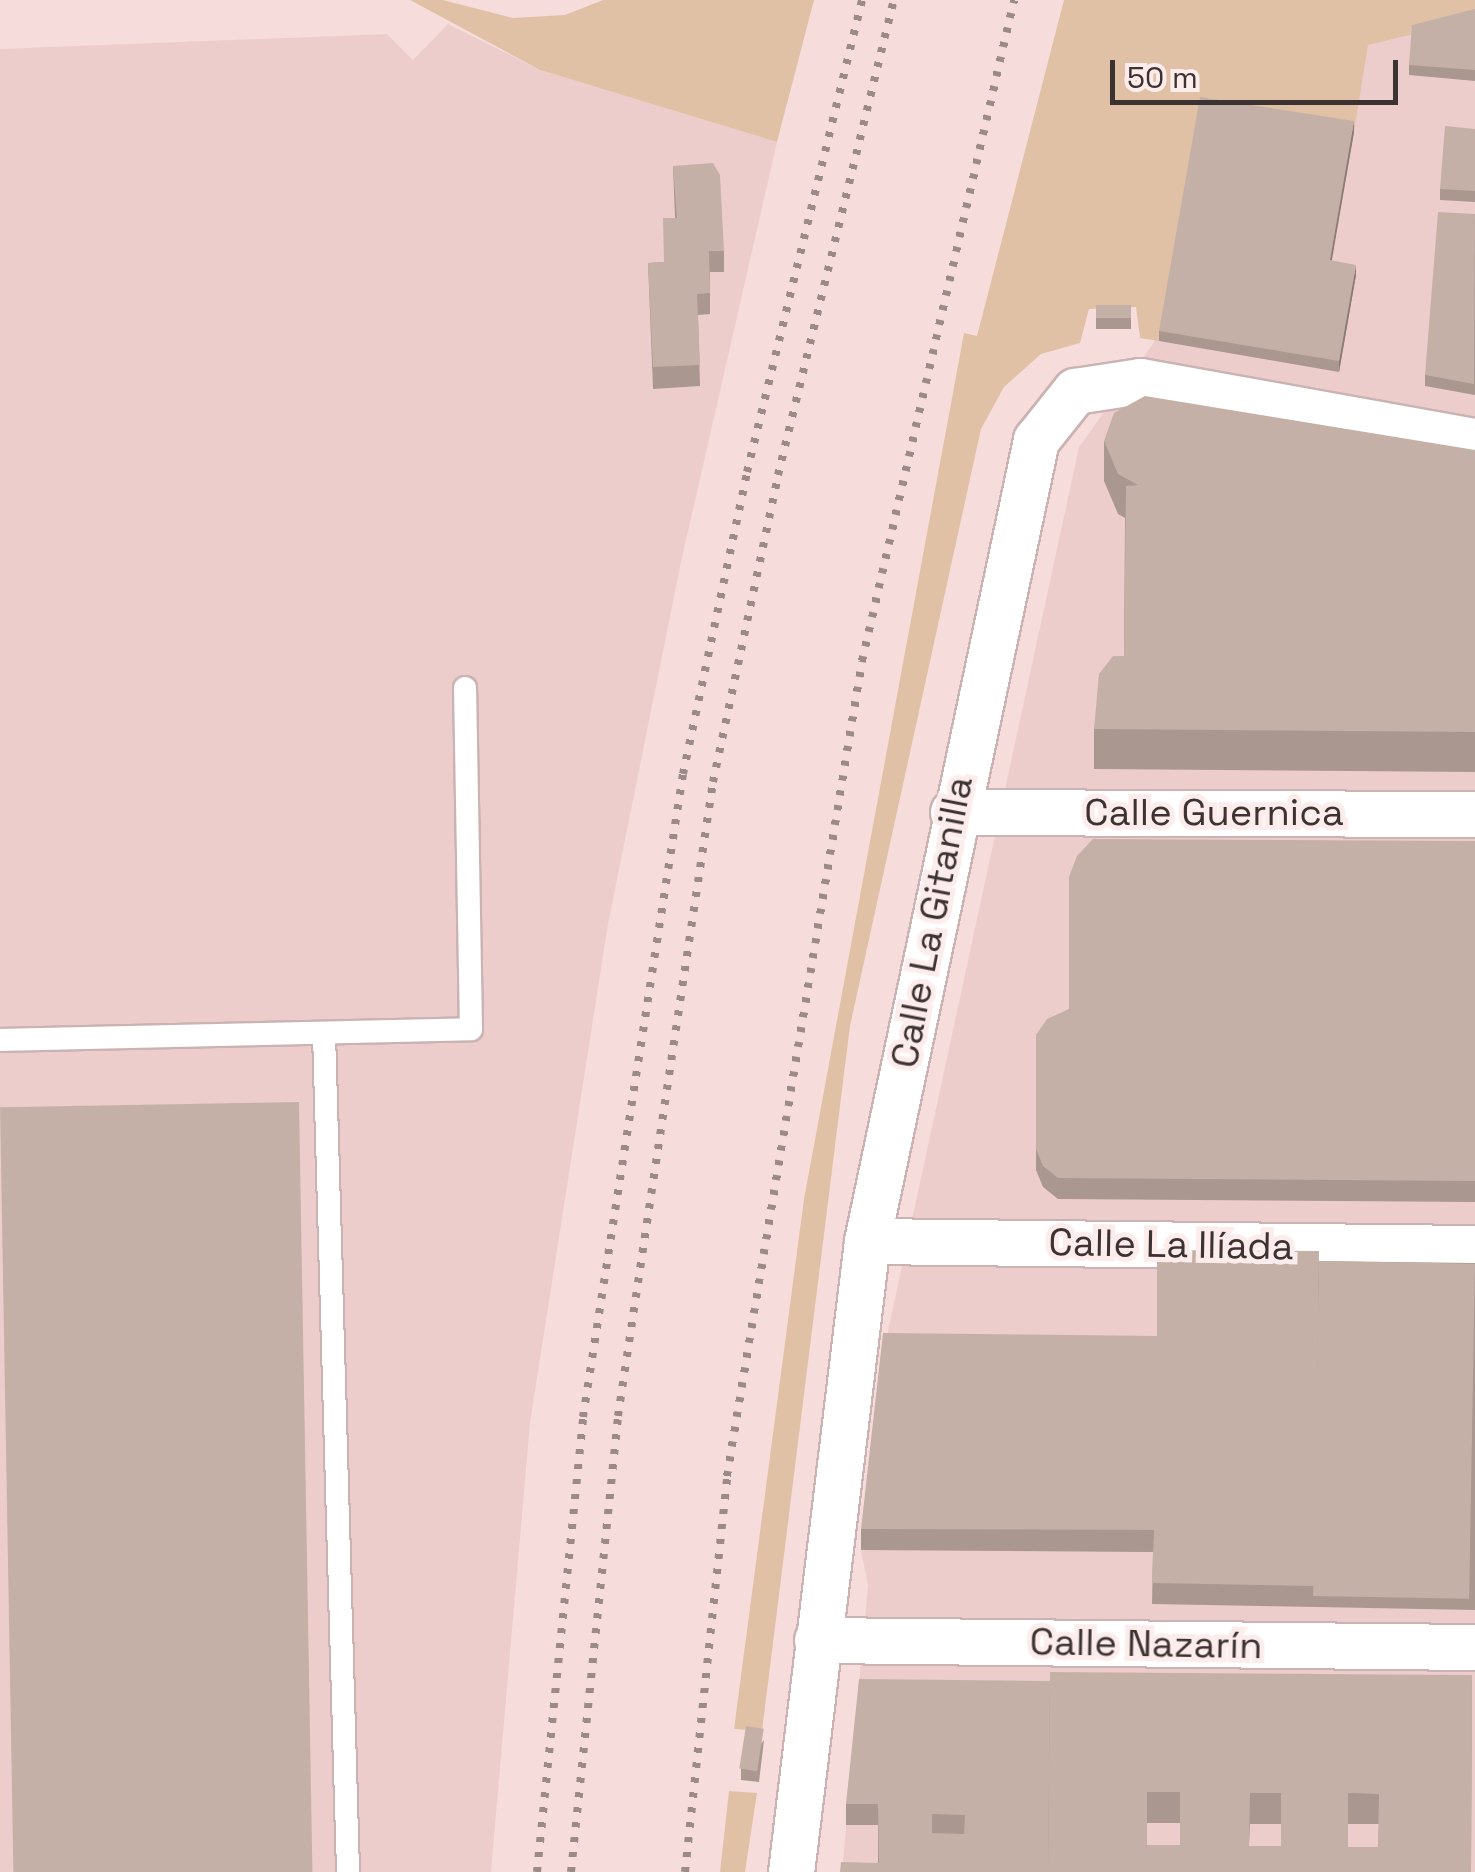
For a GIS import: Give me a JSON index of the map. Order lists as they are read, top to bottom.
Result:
{
  "streets": {
    "street": [
      "Calle Guernica",
      "Calle La Gitanilla",
      "Calle La Ilíada",
      "Calle Nazarín"
    ]
  },
  "crossings": [
    ["Calle Guernica", "Calle La Gitanilla"],
    ["Calle La Gitanilla", "Calle La Ilíada"],
    ["Calle La Gitanilla", "Calle Nazarín"]
  ],
  "scale_bar": "50 m"
}
